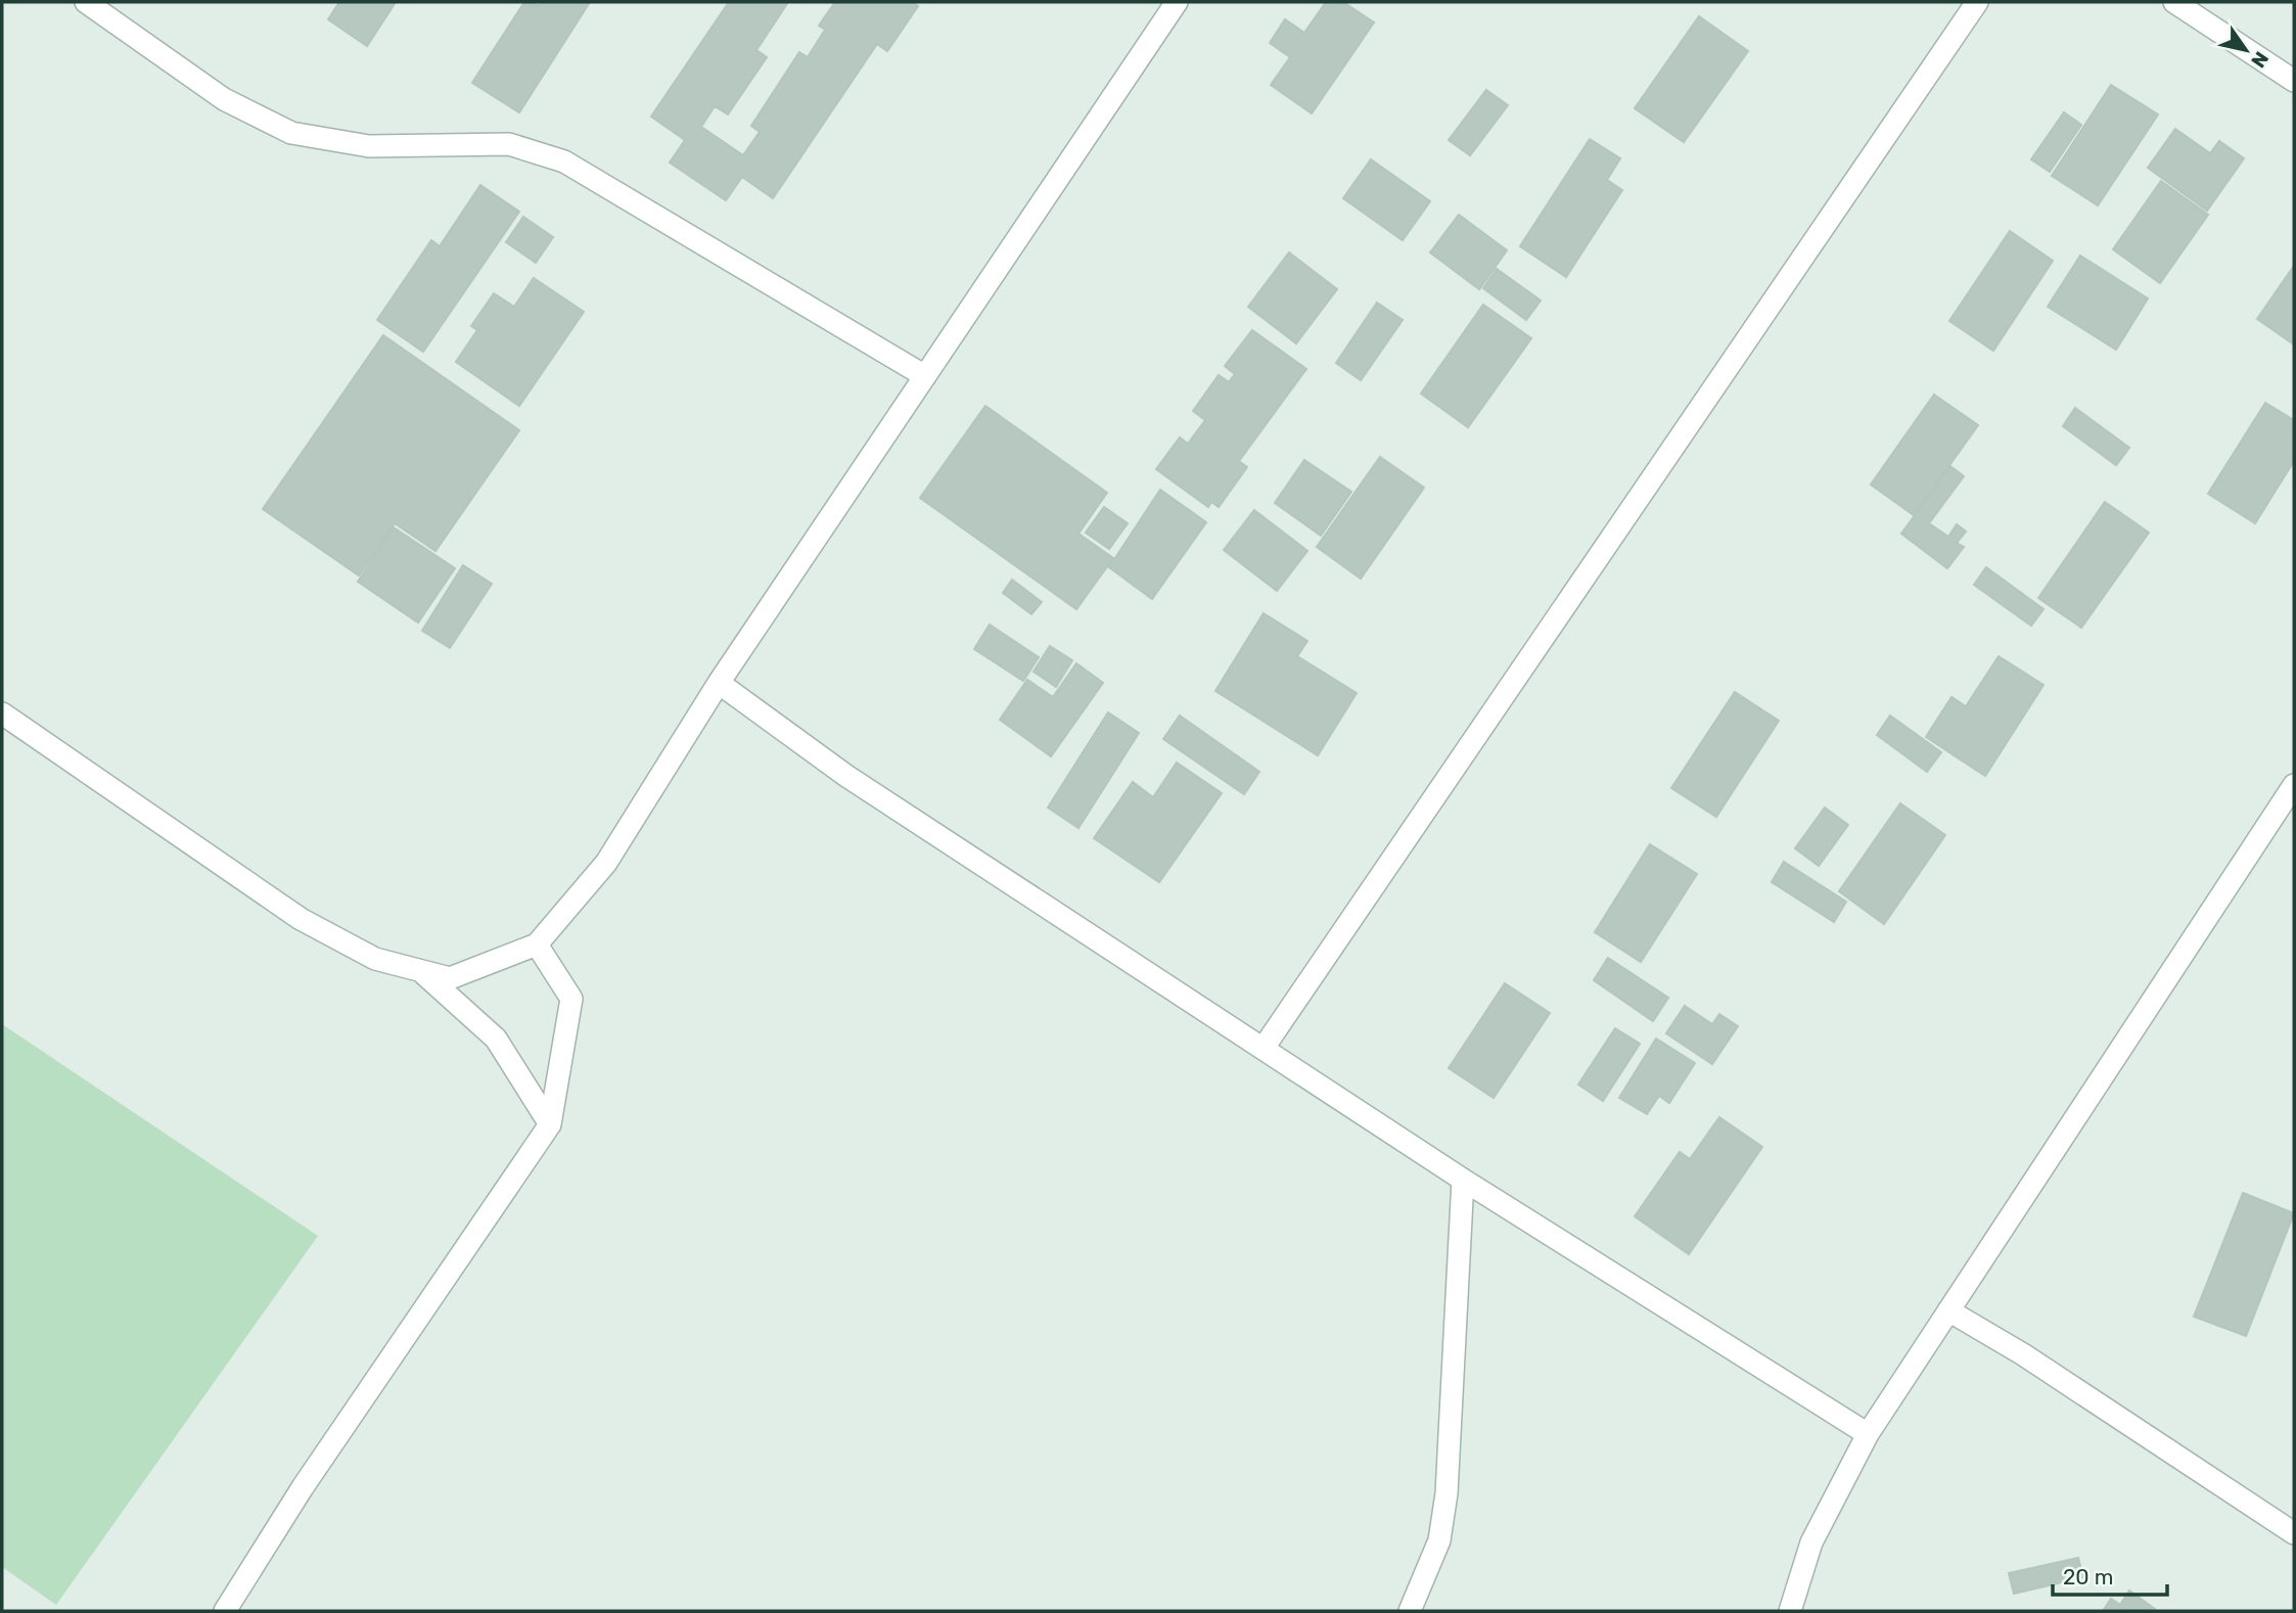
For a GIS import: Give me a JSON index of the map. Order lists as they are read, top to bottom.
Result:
{
  "scale_bar": "20 m",
  "north": "bottom right"
}
